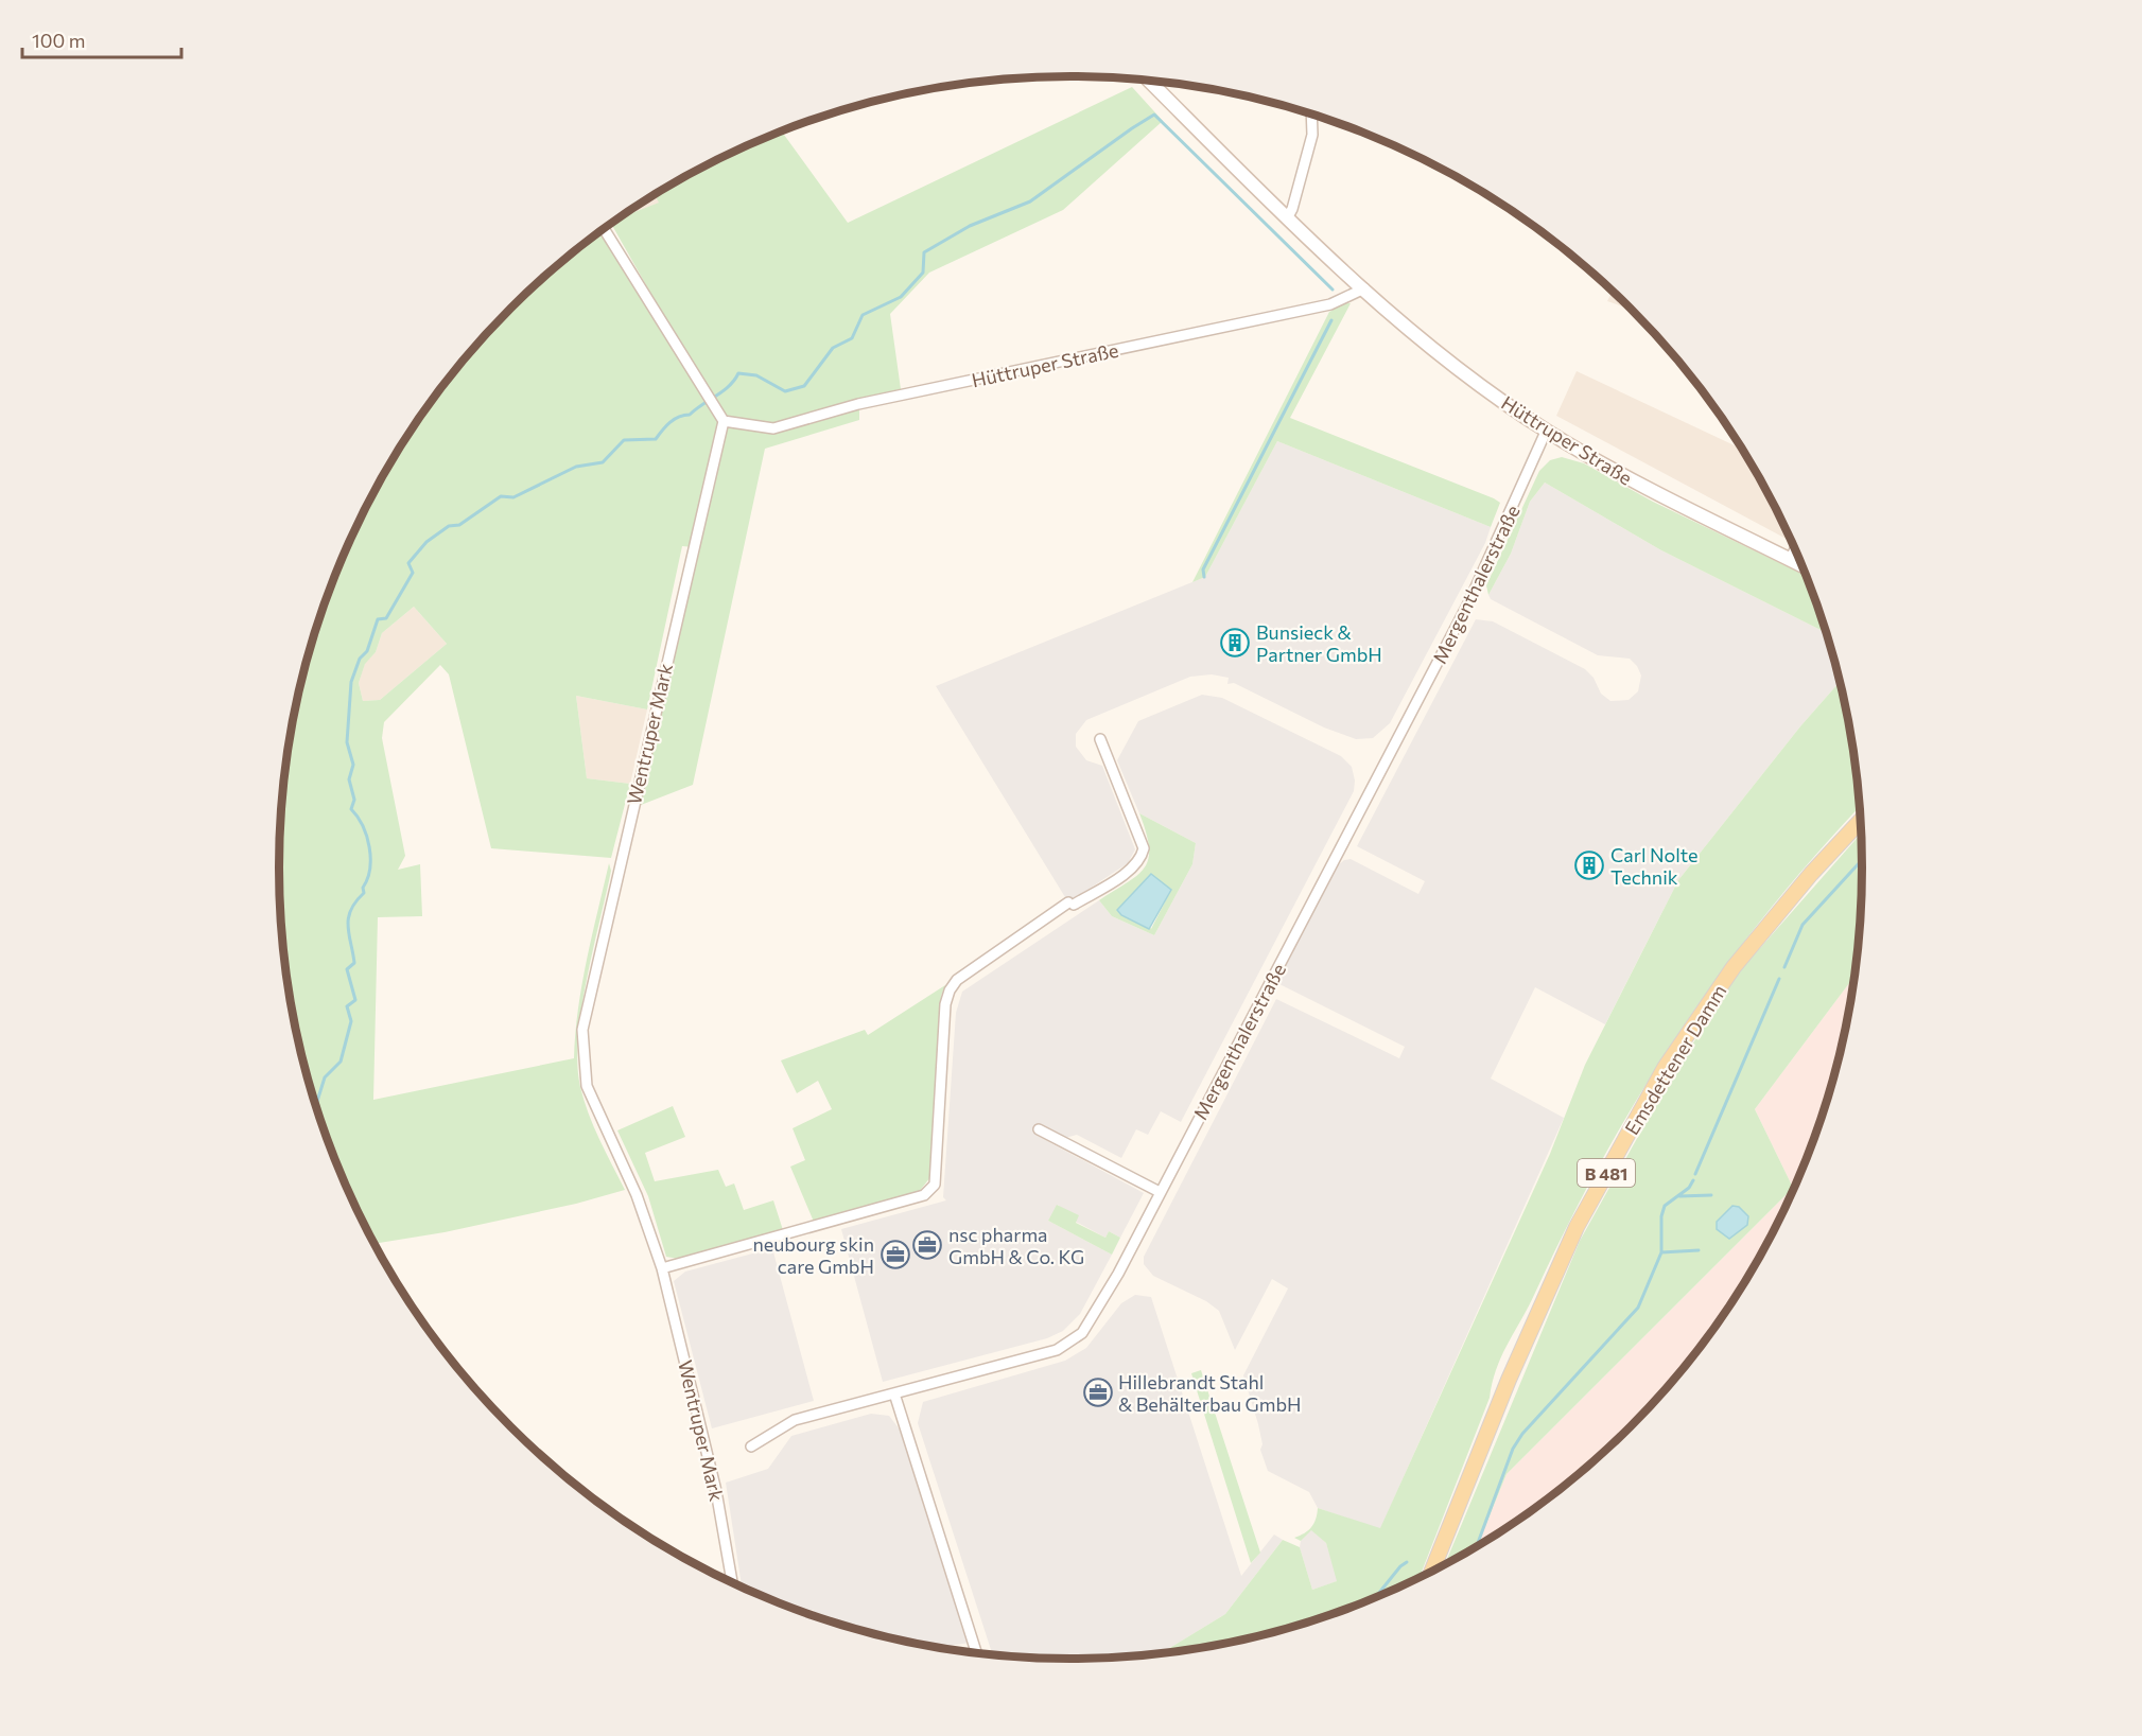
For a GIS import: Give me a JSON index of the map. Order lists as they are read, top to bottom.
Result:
{
  "streets": {
    "main road": ["Hüttruper Straße", "Emsdettener Damm", "B 481"],
    "street": ["Mergenthalerstraße", "Wentruper Mark"]
  },
  "crossings": [
    ["Hüttruper Straße", "Mergenthalerstraße"],
    ["Hüttruper Straße", "Wentruper Mark"]
  ],
  "places": {
    "building": ["Bunsieck & Partner GmbH", "Carl Nolte Technik"],
    "office": ["nsc pharma GmbH & Co. KG", "neubourg skin care GmbH", "Hillebrandt Stahl & Behälterbau GmbH"]
  },
  "scale_bar": "100 m"
}
